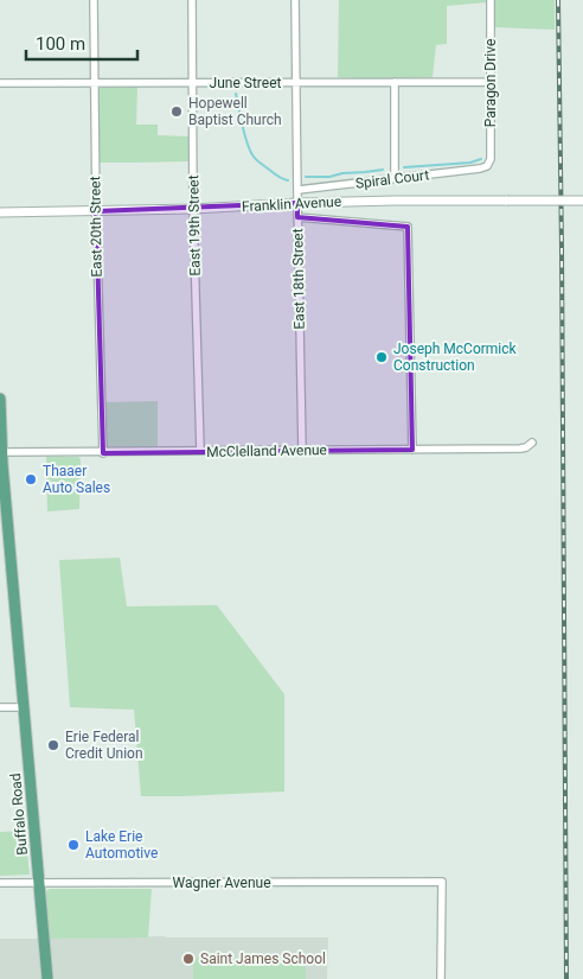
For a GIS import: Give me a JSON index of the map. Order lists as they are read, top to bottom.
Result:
{
  "streets": {
    "main road": ["Buffalo Road"],
    "street": [
      "June Street",
      "Paragon Drive",
      "Spiral Court",
      "Franklin Avenue",
      "East 19th Street",
      "East 20th Street",
      "East 18th Street",
      "McClelland Avenue",
      "Wagner Avenue"
    ]
  },
  "crossings": [
    ["June Street", "Paragon Drive"],
    ["June Street", "East 19th Street"],
    ["June Street", "East 20th Street"],
    ["June Street", "East 18th Street"],
    ["Paragon Drive", "Spiral Court"],
    ["Spiral Court", "East 18th Street"],
    ["Franklin Avenue", "East 19th Street"],
    ["Franklin Avenue", "East 20th Street"],
    ["Franklin Avenue", "East 18th Street"],
    ["East 19th Street", "McClelland Avenue"],
    ["East 20th Street", "McClelland Avenue"],
    ["East 18th Street", "McClelland Avenue"],
    ["McClelland Avenue", "Buffalo Road"],
    ["Buffalo Road", "Wagner Avenue"]
  ],
  "places": [
    "Hopewell Baptist Church",
    "Joseph McCormick Construction",
    "Thaaer Auto Sales",
    "Erie Federal Credit Union",
    "Lake Erie Automotive",
    "Saint James School"
  ],
  "scale_bar": "100 m"
}
